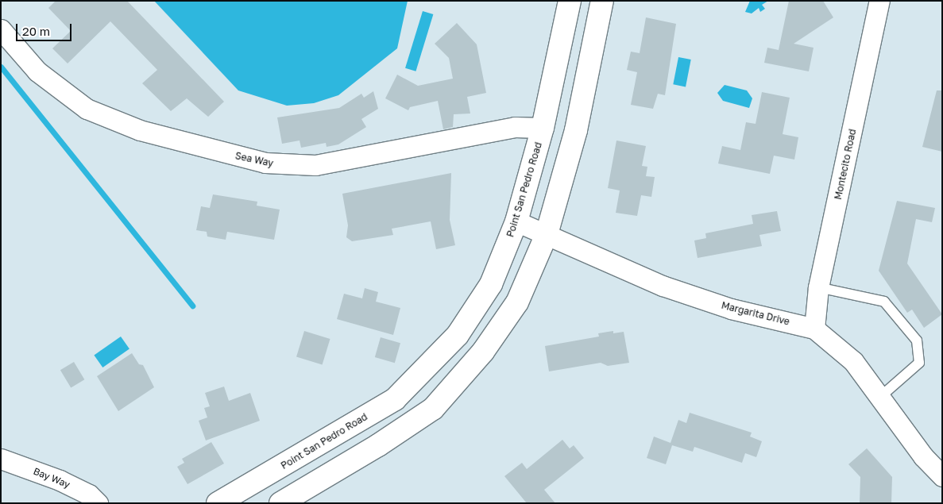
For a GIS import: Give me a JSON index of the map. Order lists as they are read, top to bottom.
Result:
{
  "streets": {
    "main road": ["Point San Pedro Road"],
    "street": [
      "Sea Way",
      "Montecito Road",
      "Margarita Drive",
      "Bay Way"
    ]
  },
  "crossings": [
    ["Sea Way", "Point San Pedro Road"],
    ["Montecito Road", "Margarita Drive"],
    ["Point San Pedro Road", "Margarita Drive"]
  ],
  "scale_bar": "20 m"
}
